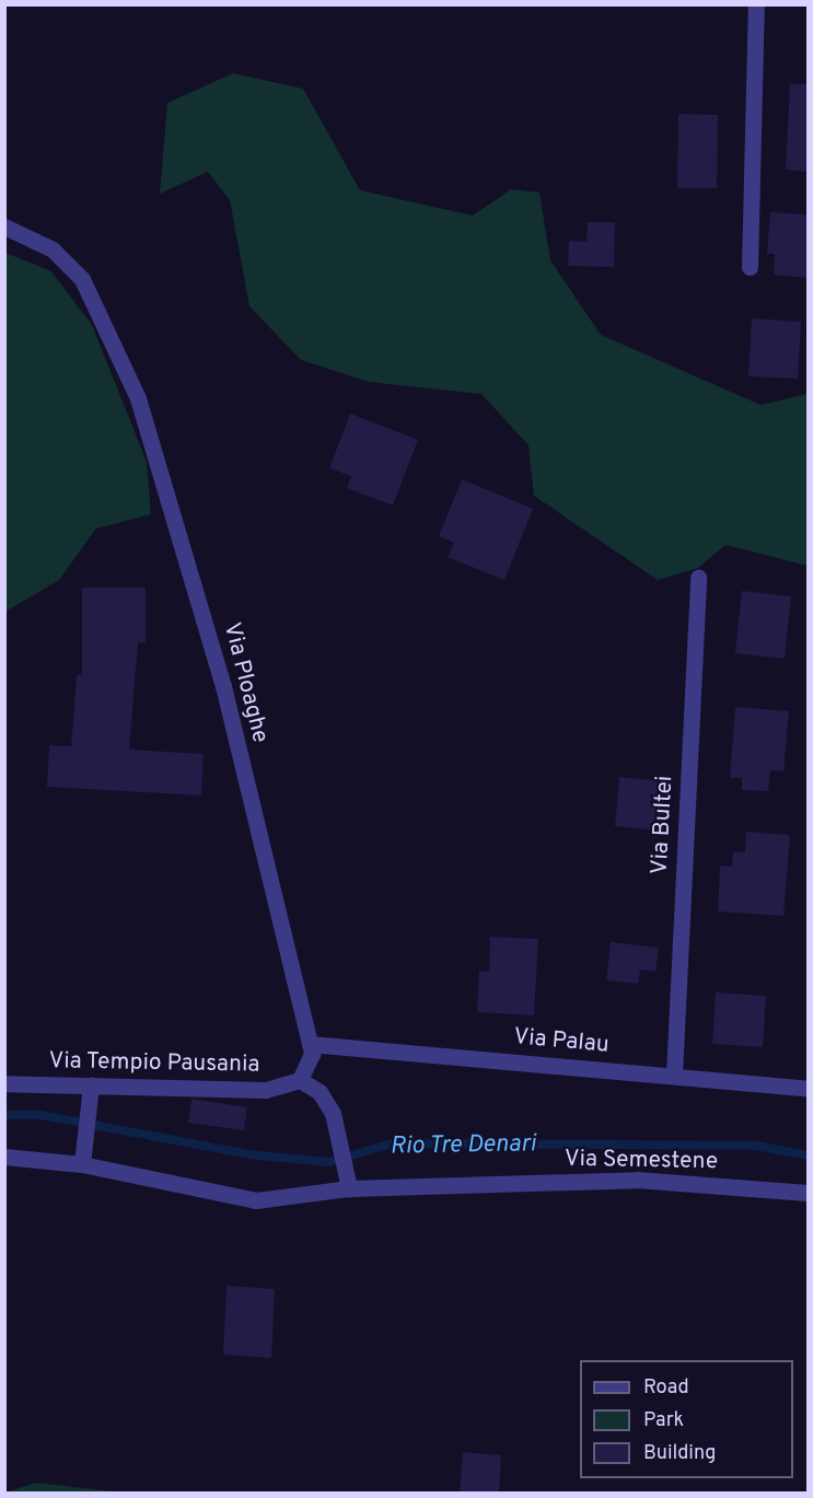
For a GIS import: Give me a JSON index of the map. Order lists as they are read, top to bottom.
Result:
{
  "streets": {
    "street": [
      "Via Ploaghe",
      "Via Bultei",
      "Via Palau",
      "Via Tempio Pausania",
      "Via Semestene"
    ]
  },
  "crossings": [
    ["Via Ploaghe", "Via Palau"],
    ["Via Ploaghe", "Via Tempio Pausania"],
    ["Via Bultei", "Via Palau"]
  ],
  "water": ["Rio Tre Denari"],
  "legend": ["Road", "Park", "Building"]
}
